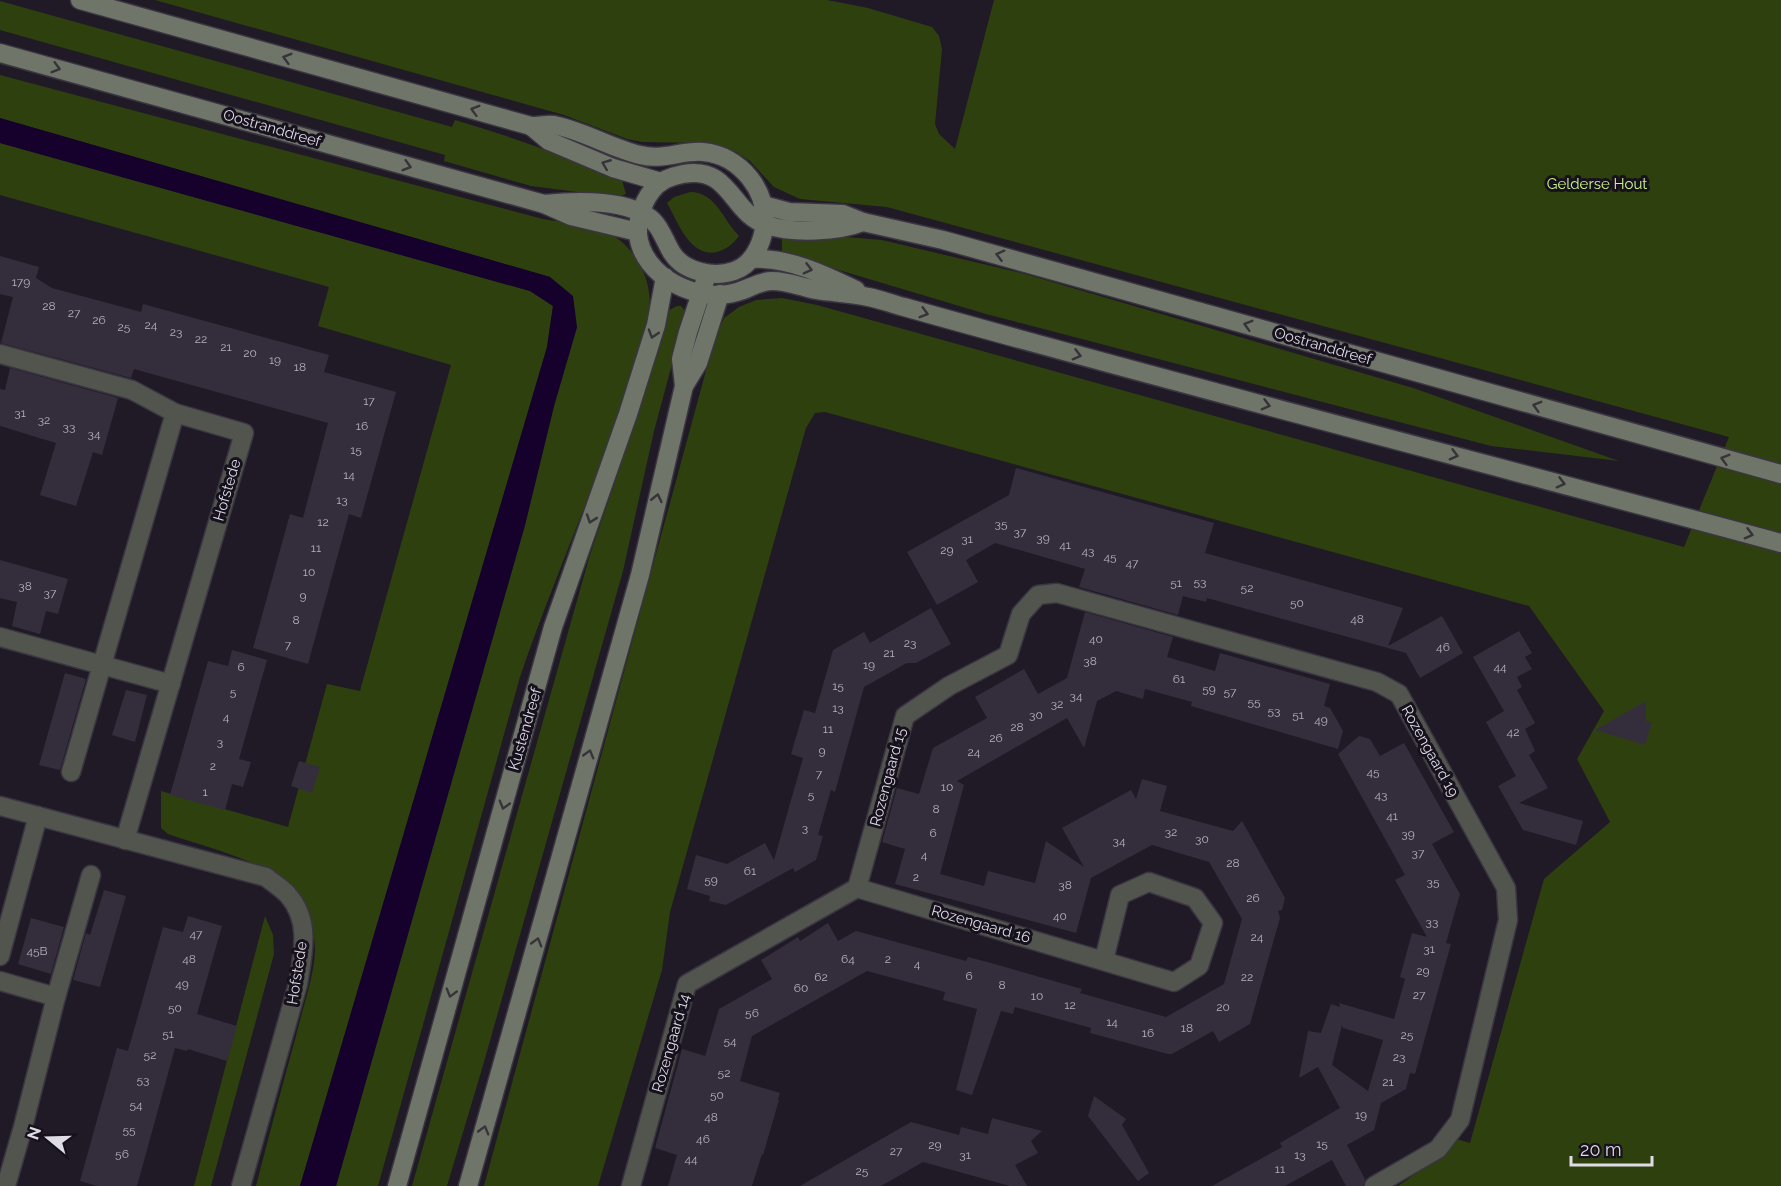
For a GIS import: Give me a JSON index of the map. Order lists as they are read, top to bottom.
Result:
{
  "streets": {
    "main road": ["Oostranddreef", "Kustendreef"],
    "street": [
      "Hofstede",
      "Rozengaard 19",
      "Rozengaard 15",
      "Rozengaard 16",
      "Rozengaard 14"
    ]
  },
  "crossings": [
    ["Rozengaard 19", "Rozengaard 15"],
    ["Rozengaard 15", "Rozengaard 16"],
    ["Rozengaard 15", "Rozengaard 14"],
    ["Rozengaard 16", "Rozengaard 14"]
  ],
  "parks": ["Gelderse Hout"],
  "house_numbers": [
    "179",
    "28",
    "27",
    "26",
    "24",
    "25",
    "23",
    "22",
    "21",
    "20",
    "19",
    "18",
    "17",
    "31",
    "32",
    "16",
    "33",
    "34",
    "15",
    "14",
    "13",
    "12",
    "35",
    "37",
    "39",
    "31",
    "41",
    "11",
    "29",
    "43",
    "45",
    "47",
    "10",
    "53",
    "51",
    "38",
    "52",
    "37",
    "9",
    "50",
    "48",
    "8",
    "40",
    "23",
    "7",
    "46",
    "21",
    "38",
    "19",
    "6",
    "44",
    "61",
    "15",
    "59",
    "5",
    "57",
    "34",
    "55",
    "32",
    "13",
    "53",
    "30",
    "51",
    "4",
    "49",
    "28",
    "11",
    "42",
    "26",
    "3",
    "9",
    "24",
    "2",
    "45",
    "7",
    "10",
    "1",
    "5",
    "43",
    "8",
    "41",
    "3",
    "32",
    "6",
    "39",
    "30",
    "34",
    "37",
    "4",
    "28",
    "61",
    "2",
    "59",
    "35",
    "38",
    "26",
    "40",
    "33",
    "47",
    "24",
    "31",
    "45B",
    "48",
    "64",
    "2",
    "4",
    "29",
    "6",
    "62",
    "22",
    "49",
    "8",
    "60",
    "27",
    "10",
    "12",
    "20",
    "50",
    "56",
    "14",
    "18",
    "16",
    "51",
    "25",
    "54",
    "52",
    "23",
    "52",
    "53",
    "21",
    "50",
    "54",
    "19",
    "48",
    "55",
    "46",
    "15",
    "29",
    "27",
    "56",
    "31",
    "13",
    "44",
    "11",
    "25"
  ],
  "scale_bar": "20 m",
  "north": "left"
}
